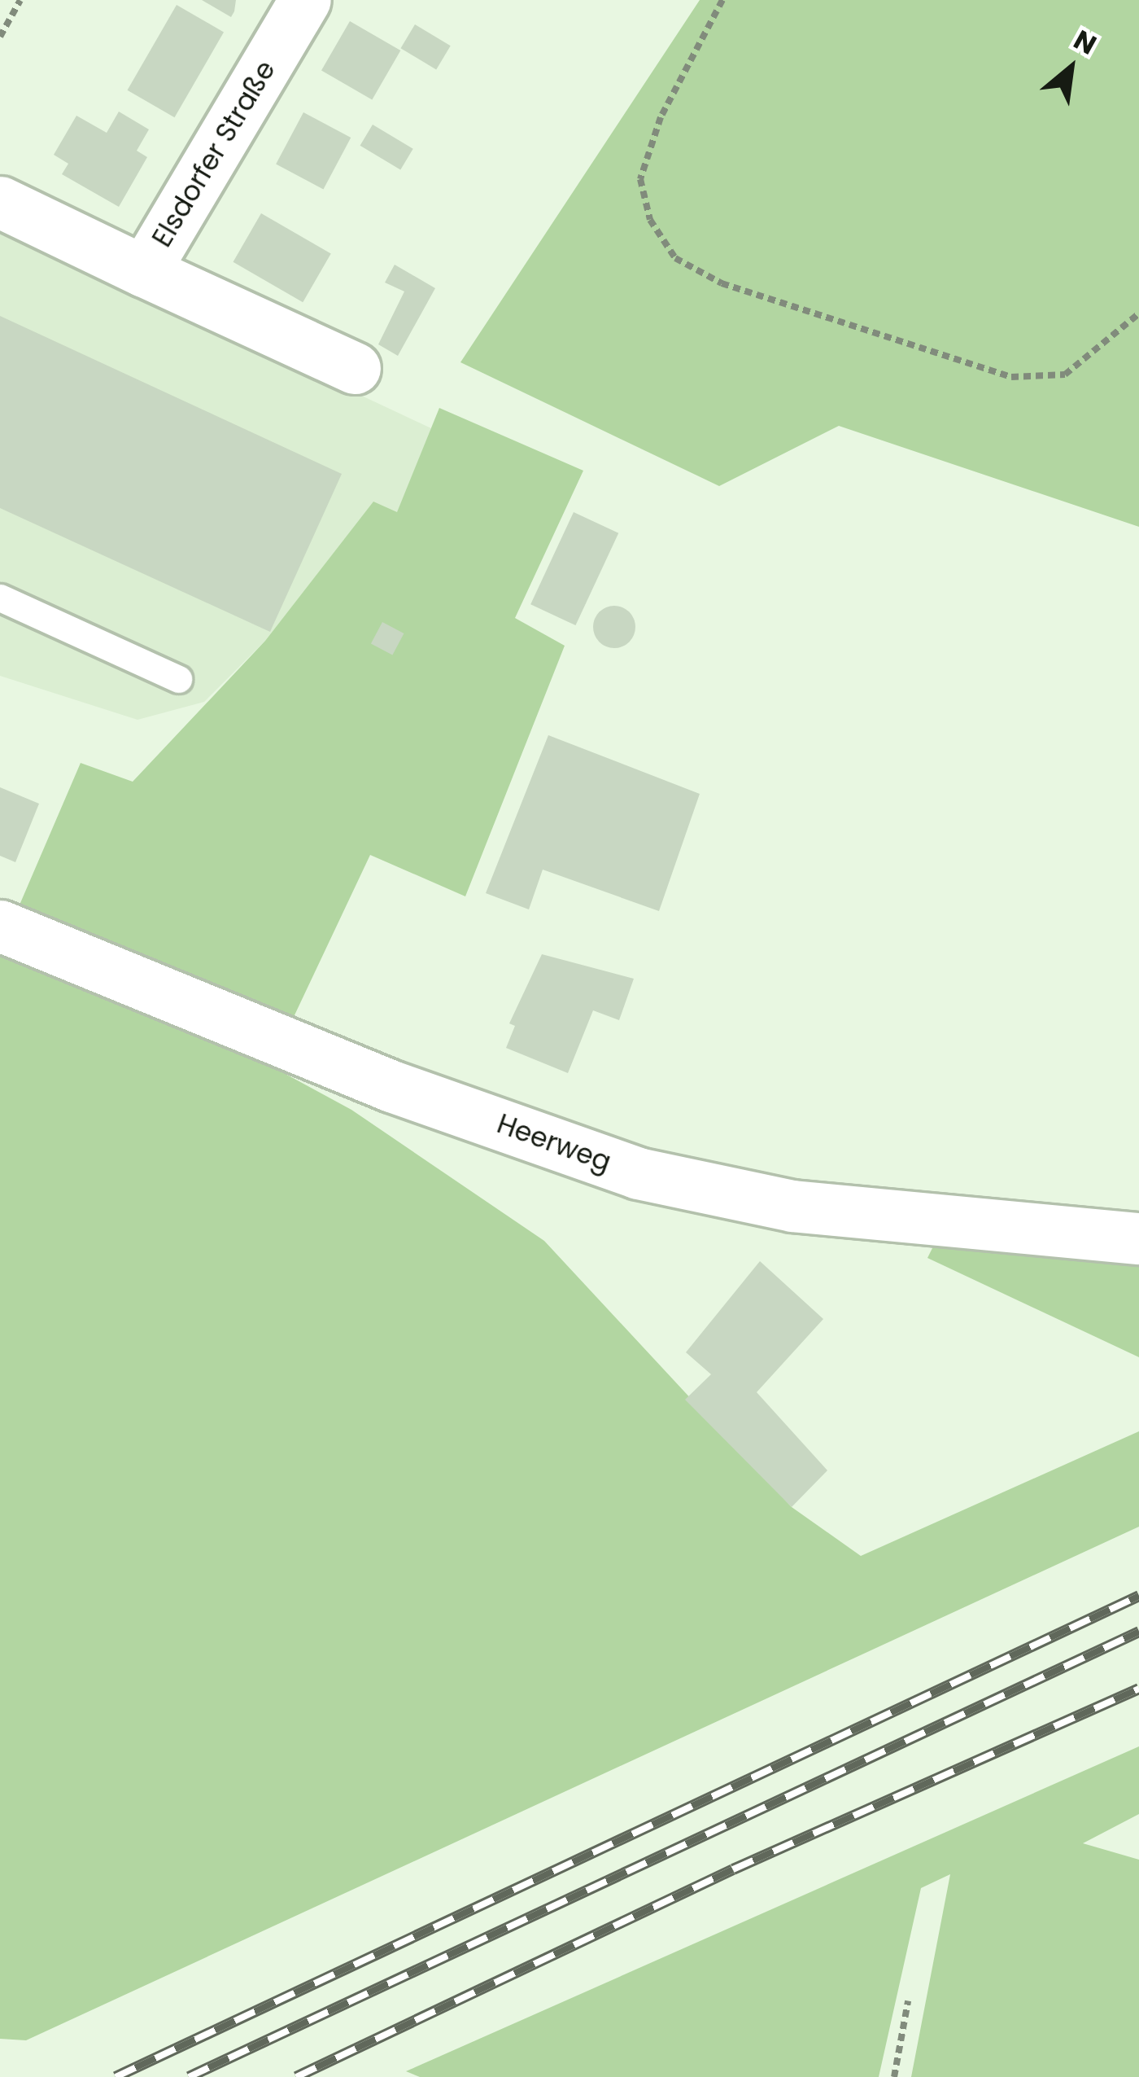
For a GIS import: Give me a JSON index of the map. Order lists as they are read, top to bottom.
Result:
{
  "streets": {
    "street": ["Elsdorfer Straße", "Heerweg"]
  },
  "north": "top right"
}
